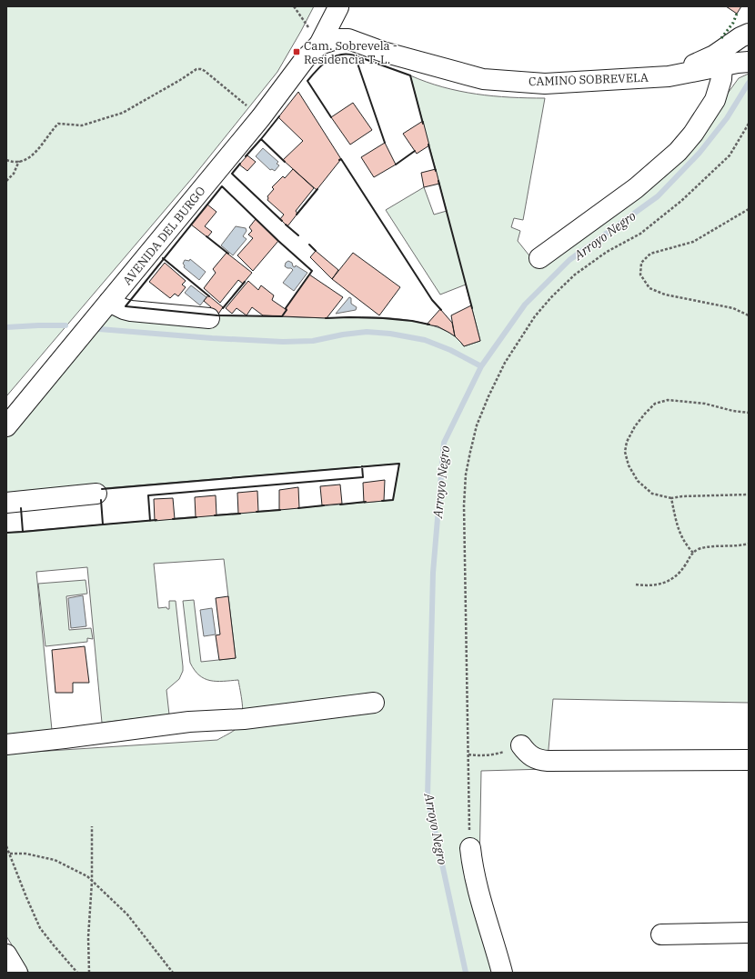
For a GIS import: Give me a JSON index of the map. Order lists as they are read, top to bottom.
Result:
{
  "streets": {
    "street": ["CAMINO SOBREVELA", "AVENIDA DEL BURGO"]
  },
  "crossings": [
    ["CAMINO SOBREVELA", "AVENIDA DEL BURGO"]
  ],
  "water": ["Arroyo Negro"],
  "places": {
    "transit": ["Cam. Sobrevela - Residencia T. L."]
  }
}
